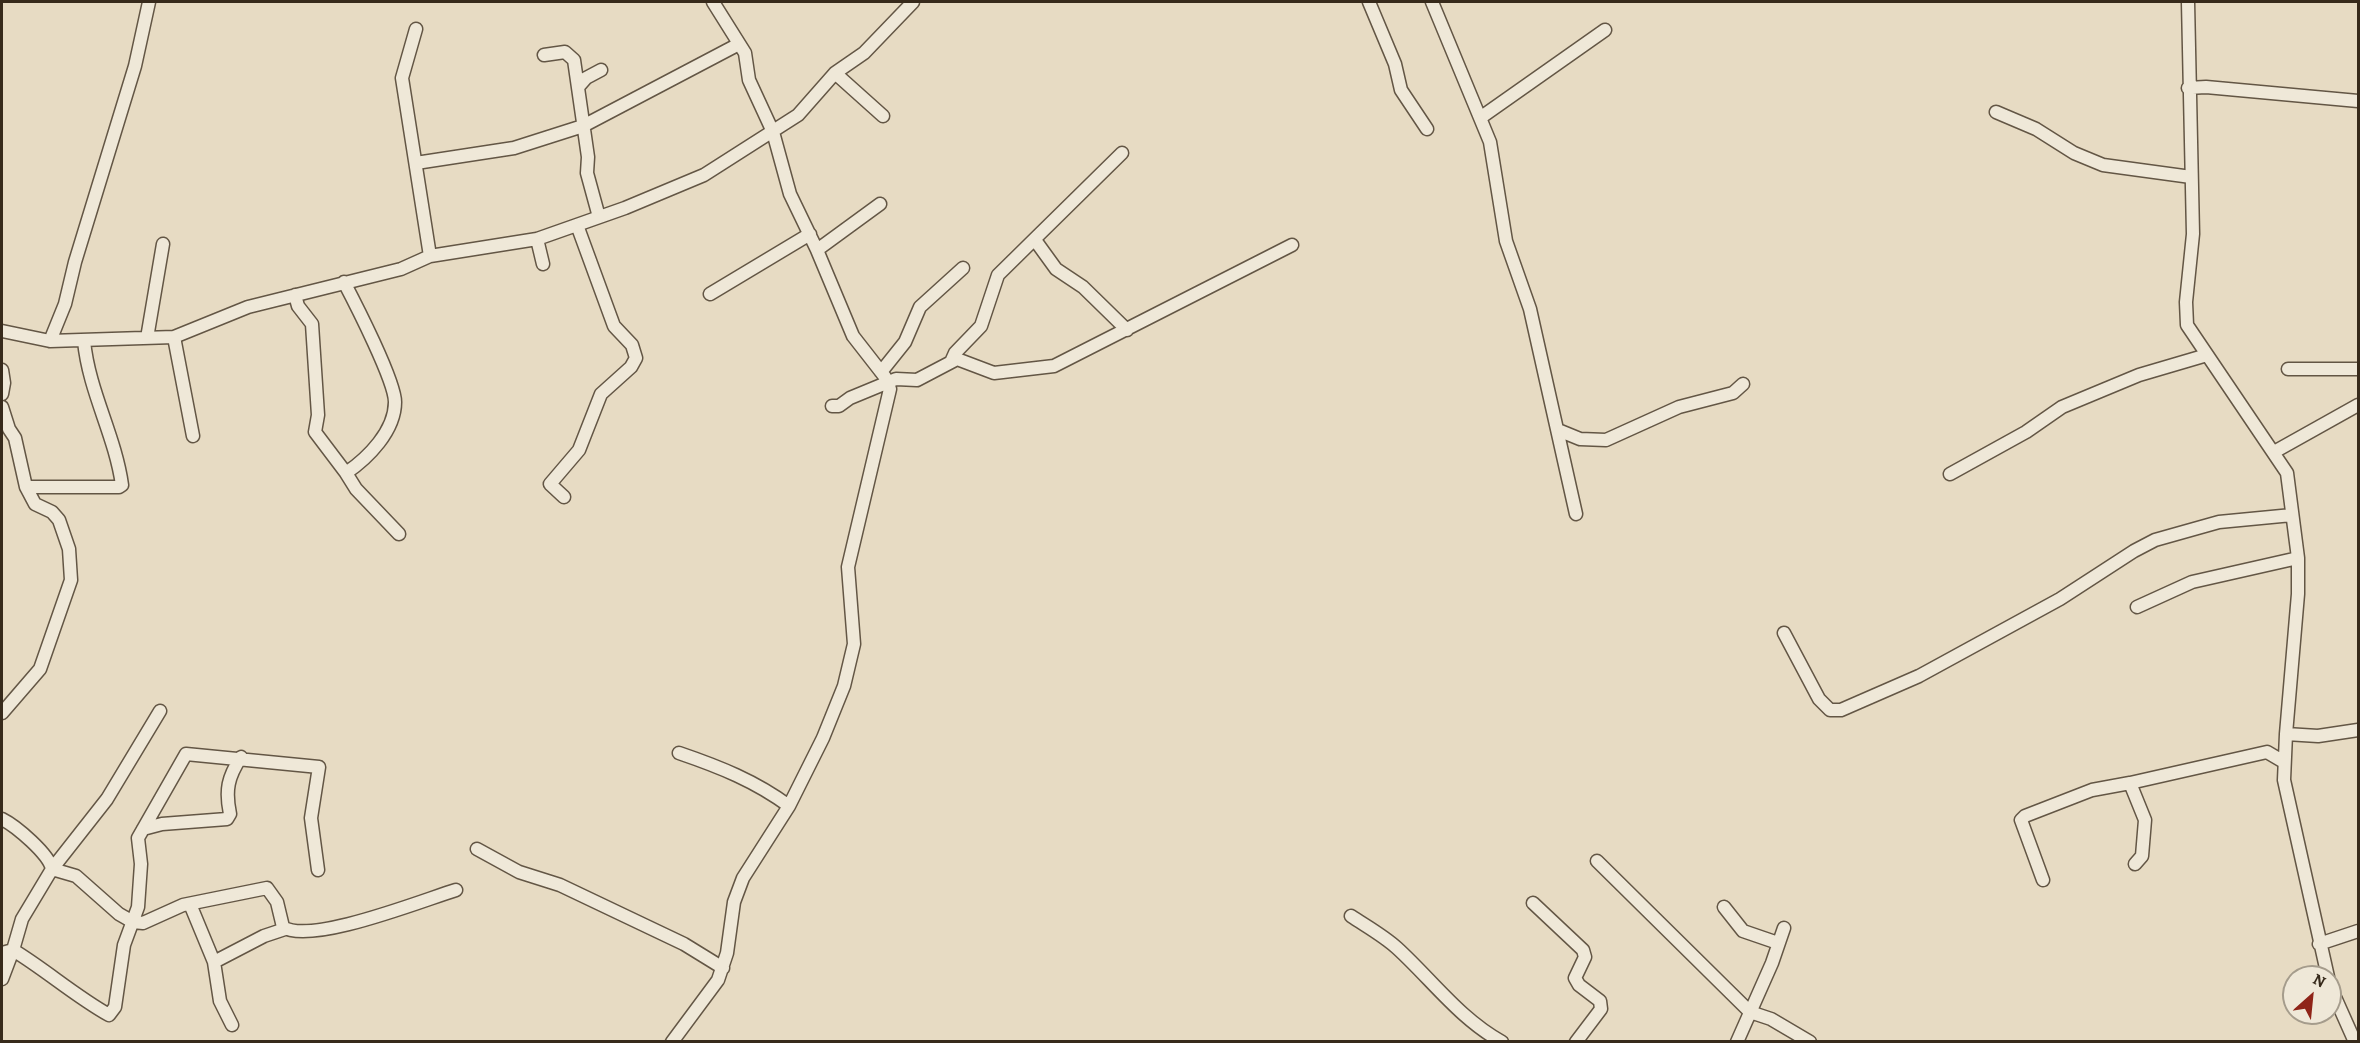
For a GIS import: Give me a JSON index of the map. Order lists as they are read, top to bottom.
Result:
{
  "north": "top right"
}
